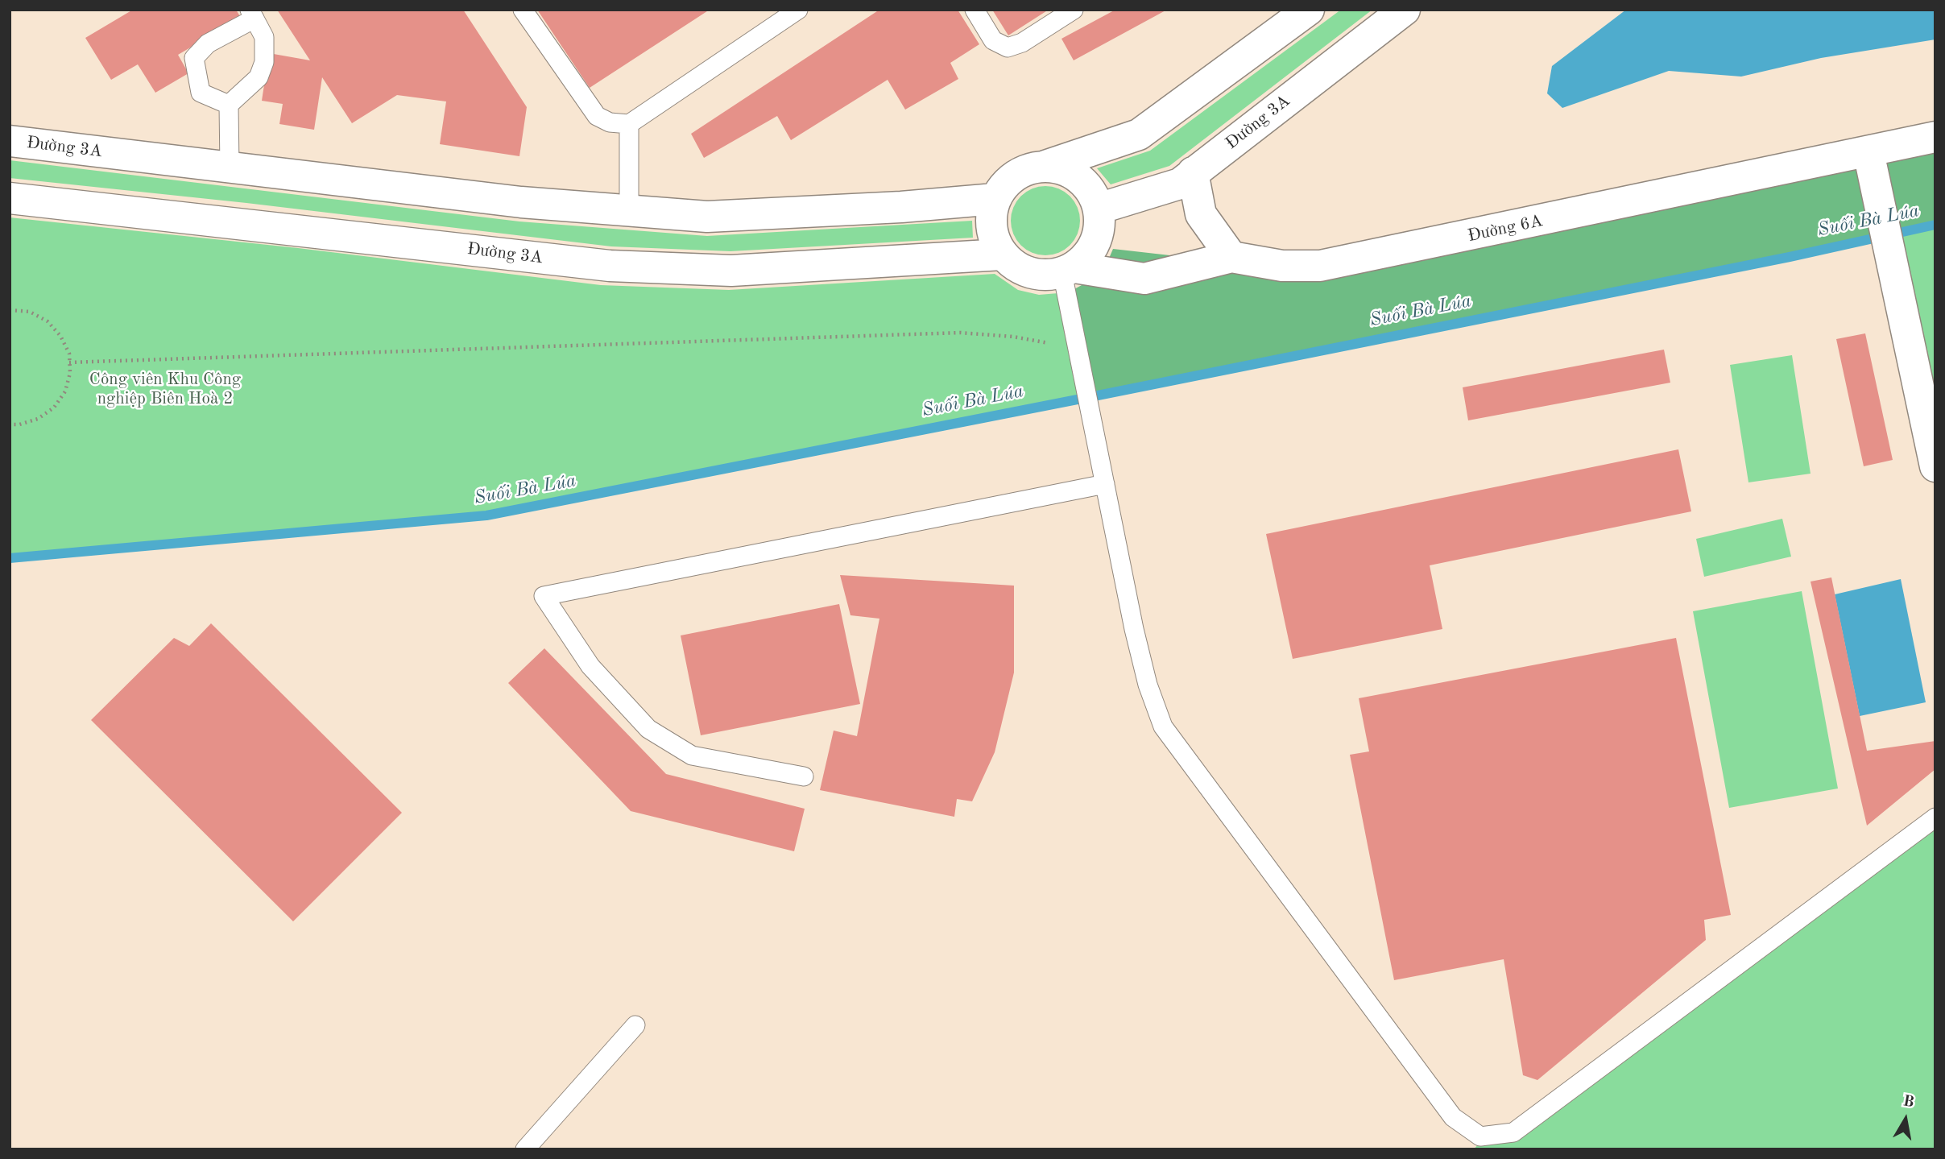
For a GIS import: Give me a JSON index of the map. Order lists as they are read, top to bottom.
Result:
{
  "streets": {
    "street": ["Đường 3A", "Đường 6A"]
  },
  "crossings": [
    ["Đường 3A", "Đường 6A"]
  ],
  "water": ["Suối Bà Lúa"],
  "parks": ["Công viên Khu Công nghiệp Biên Hoà 2"],
  "north": "top"
}
